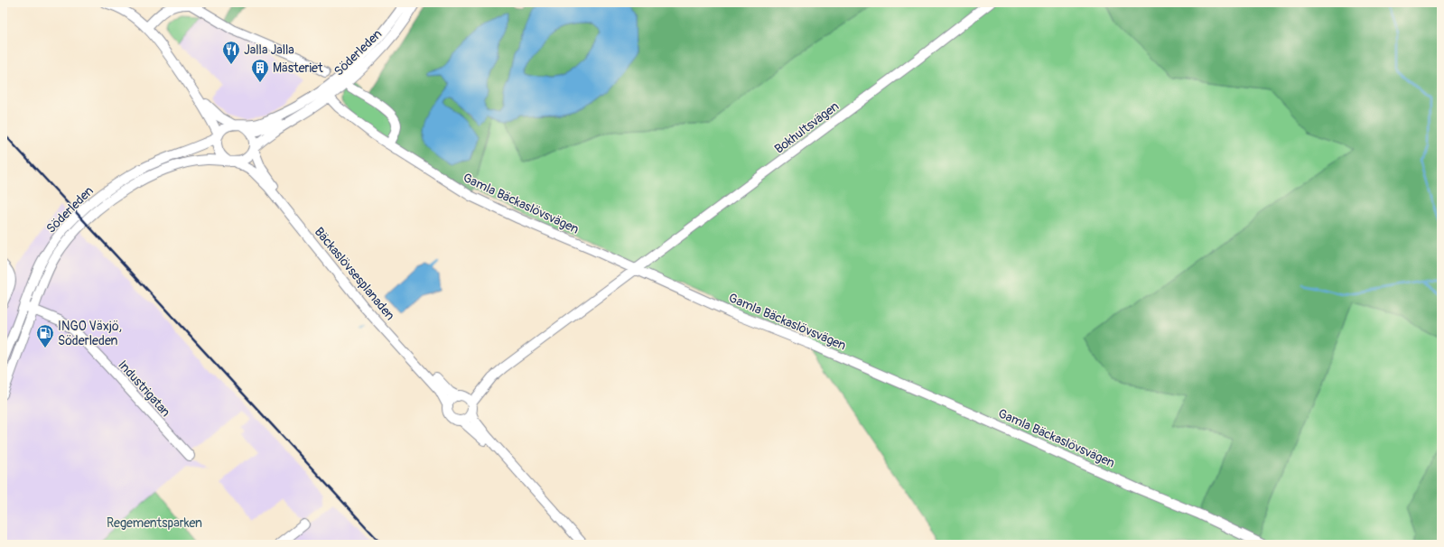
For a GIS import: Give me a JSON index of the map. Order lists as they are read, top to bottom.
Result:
{
  "streets": {
    "street": [
      "Söderleden",
      "Bokhultsvägen",
      "Gamla Bäckaslövsvägen",
      "Bäckaslövsesplanaden",
      "Industrigatan"
    ]
  },
  "crossings": [
    ["Söderleden", "Gamla Bäckaslövsvägen"],
    ["Söderleden", "Bäckaslövsesplanaden"],
    ["Söderleden", "Industrigatan"],
    ["Bokhultsvägen", "Gamla Bäckaslövsvägen"],
    ["Bokhultsvägen", "Bäckaslövsesplanaden"]
  ],
  "parks": ["Regementsparken"],
  "places": {
    "restaurant": ["Jalla Jalla"],
    "building": ["Mästeriet"],
    "fuel station": ["INGO Växjö, Söderleden"]
  }
}
